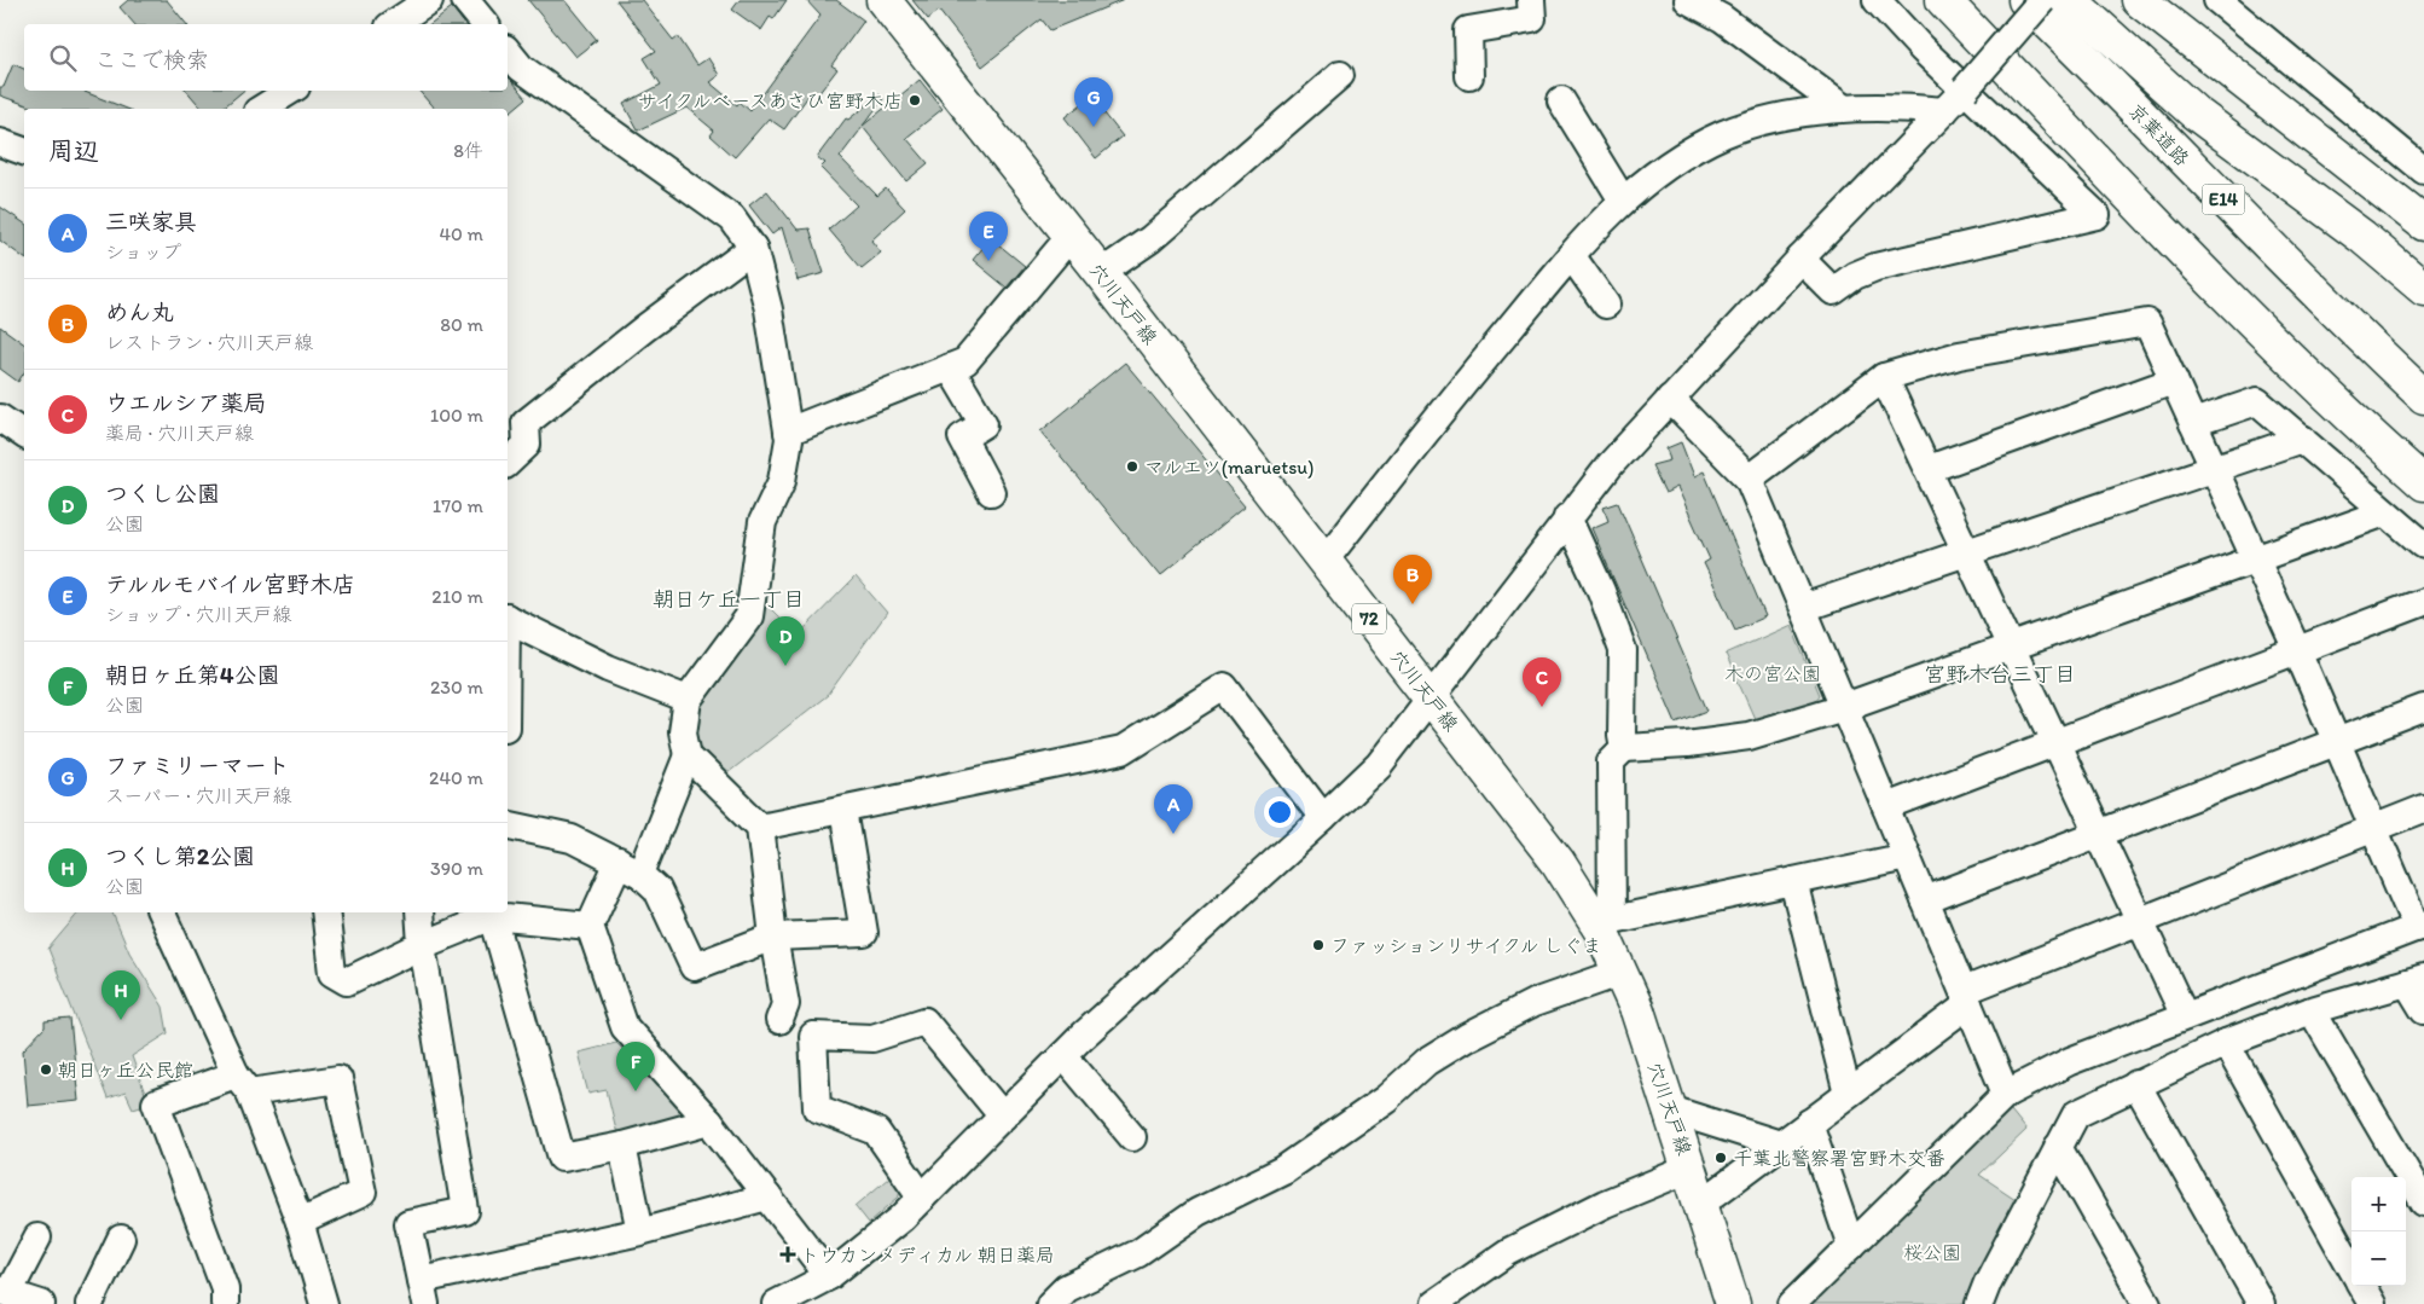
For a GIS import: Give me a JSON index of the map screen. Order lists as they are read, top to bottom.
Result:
{
  "streets": {
    "main road": [
      "京葉道路",
      "E14",
      "穴川天戸線",
      "72"
    ]
  },
  "districts": ["朝日ケ丘一丁目", "宮野木台三丁目"],
  "parks": ["木の宮公園", "桜公園"],
  "places": {
    "other": [
      "サイクルベースあさひ宮野木店",
      "マルエツ(maruetsu)",
      "ファッションリサイクル しぐま",
      "朝日ヶ丘公民館",
      "千葉北警察署宮野木交番"
    ],
    "health": ["トウカンメディカル 朝日薬局"]
  },
  "page": {
    "search": "ここで検索",
    "pins": [
      "G",
      "E",
      "B",
      "D",
      "C",
      "A",
      "H",
      "F"
    ],
    "heading": ["周辺", "8件"],
    "list": [
      {
        "mark": "A",
        "name": "三咲家具",
        "note": "ショップ",
        "value": "40 m"
      },
      {
        "mark": "B",
        "name": "めん丸",
        "note": "レストラン · 穴川天戸線",
        "value": "80 m"
      },
      {
        "mark": "C",
        "name": "ウエルシア薬局",
        "note": "薬局 · 穴川天戸線",
        "value": "100 m"
      },
      {
        "mark": "D",
        "name": "つくし公園",
        "note": "公園",
        "value": "170 m"
      },
      {
        "mark": "E",
        "name": "テルルモバイル宮野木店",
        "note": "ショップ · 穴川天戸線",
        "value": "210 m"
      },
      {
        "mark": "F",
        "name": "朝日ヶ丘第4公園",
        "note": "公園",
        "value": "230 m"
      },
      {
        "mark": "G",
        "name": "ファミリーマート",
        "note": "スーパー · 穴川天戸線",
        "value": "240 m"
      },
      {
        "mark": "H",
        "name": "つくし第2公園",
        "note": "公園",
        "value": "390 m"
      }
    ],
    "map_buttons": ["+", "−"]
  }
}
